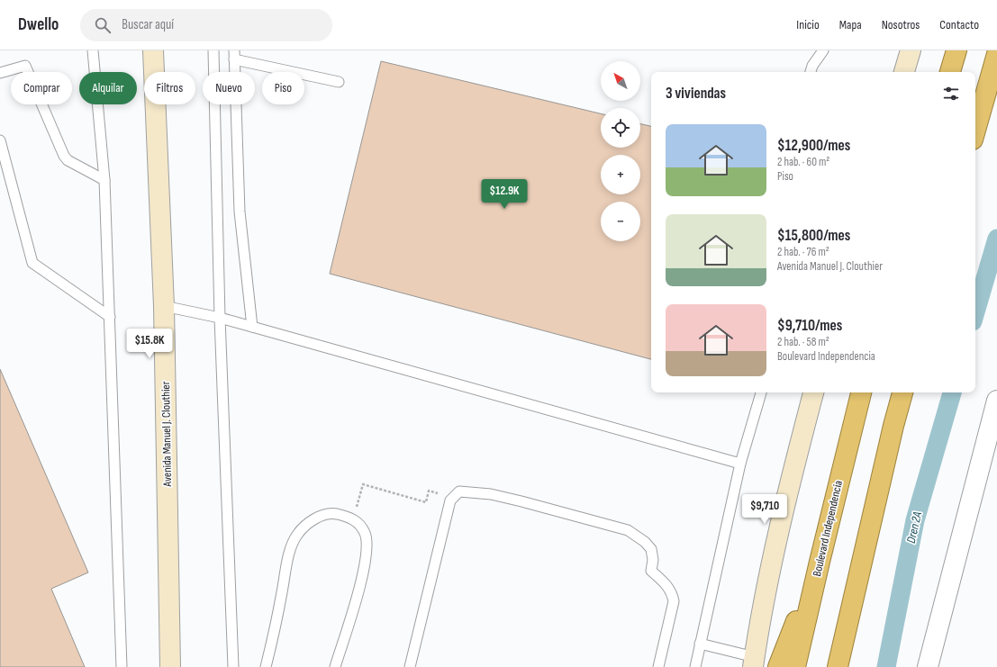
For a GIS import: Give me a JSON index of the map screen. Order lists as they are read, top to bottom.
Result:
{
  "streets": {
    "highway": ["Boulevard Independencia"],
    "main road": ["Avenida Manuel J. Clouthier"]
  },
  "water": ["Dren 2A"],
  "north": "top left",
  "page": {
    "header": "Dwello",
    "search": "Buscar aquí",
    "nav": [
      "Inicio",
      "Mapa",
      "Nosotros",
      "Contacto"
    ],
    "map_buttons": ["+", "−"],
    "chip": [
      "Comprar",
      "Alquilar",
      "Filtros",
      "Nuevo",
      "Piso"
    ],
    "heading": "3 viviendas",
    "list": [
      {
        "name": "$12,900/mes",
        "note": "2 hab. · 60 m² · Piso"
      },
      {
        "name": "$15,800/mes",
        "note": "2 hab. · 76 m² · Avenida Manuel J. Clouthier"
      },
      {
        "name": "$9,710/mes",
        "note": "2 hab. · 58 m² · Boulevard Independencia"
      }
    ],
    "price": ["$12.9K", "$15.8K", "$9,710"]
  }
}
